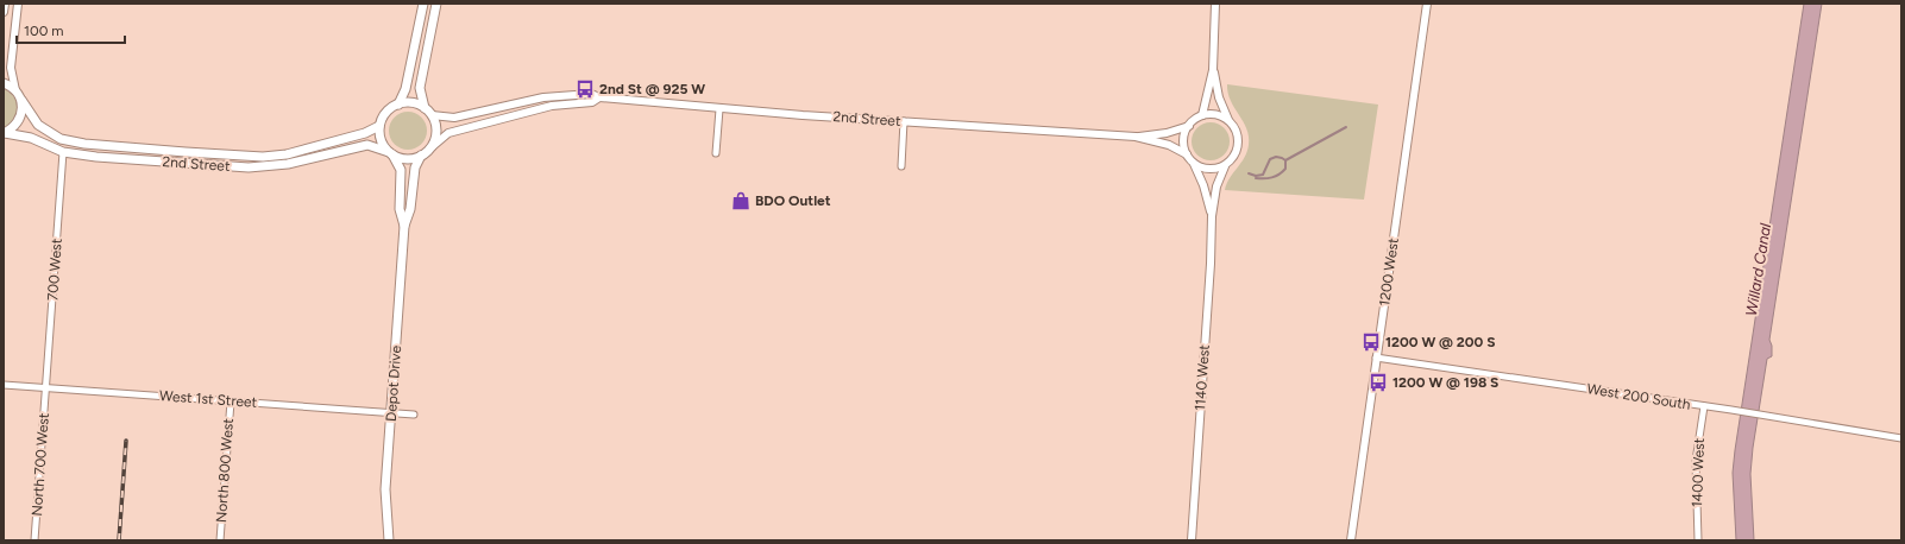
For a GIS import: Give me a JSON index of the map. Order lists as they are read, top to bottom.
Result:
{
  "streets": {
    "main road": ["2nd Street", "Depot Drive"],
    "street": [
      "700 West",
      "1200 West",
      "1140 West",
      "West 200 South",
      "West 1st Street",
      "North 700 West",
      "North 800 West",
      "1400 West"
    ]
  },
  "crossings": [
    ["2nd Street", "700 West"],
    ["2nd Street", "1140 West"],
    ["2nd Street", "Depot Drive"],
    ["700 West", "West 1st Street"],
    ["700 West", "North 700 West"],
    ["1200 West", "West 200 South"],
    ["Depot Drive", "West 1st Street"],
    ["West 200 South", "1400 West"],
    ["West 1st Street", "North 700 West"],
    ["West 1st Street", "North 800 West"]
  ],
  "water": ["Willard Canal"],
  "places": {
    "bus stop": ["2nd St @ 925 W", "1200 W @ 200 S", "1200 W @ 198 S"],
    "shop": ["BDO Outlet"]
  },
  "scale_bar": "100 m"
}
